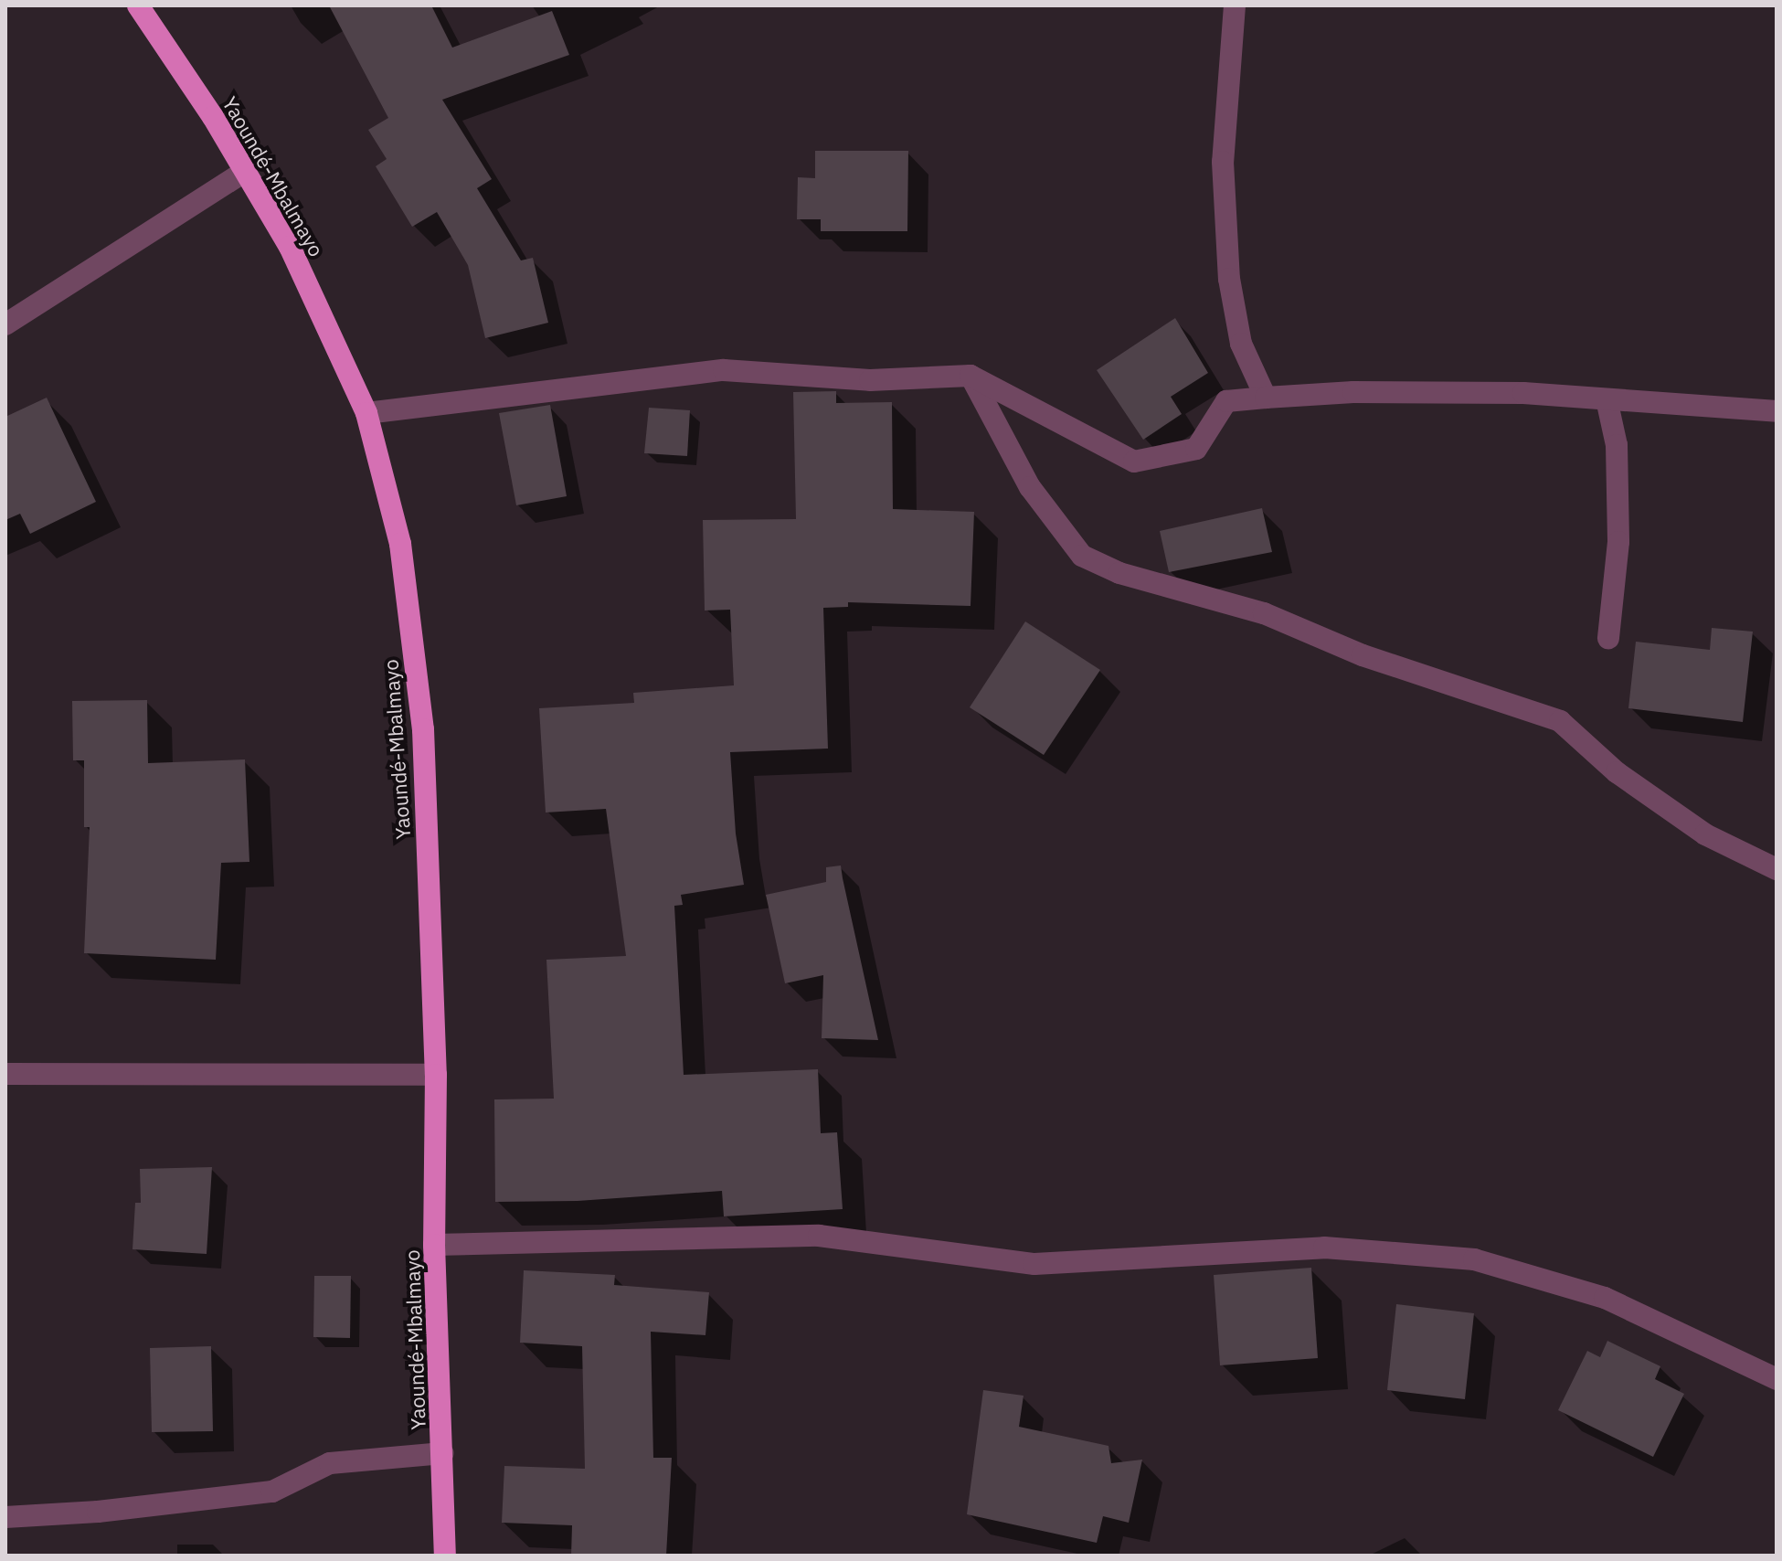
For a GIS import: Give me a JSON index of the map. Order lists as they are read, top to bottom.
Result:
{
  "streets": {
    "highway": ["Yaoundé-Mbalmayo"]
  }
}
